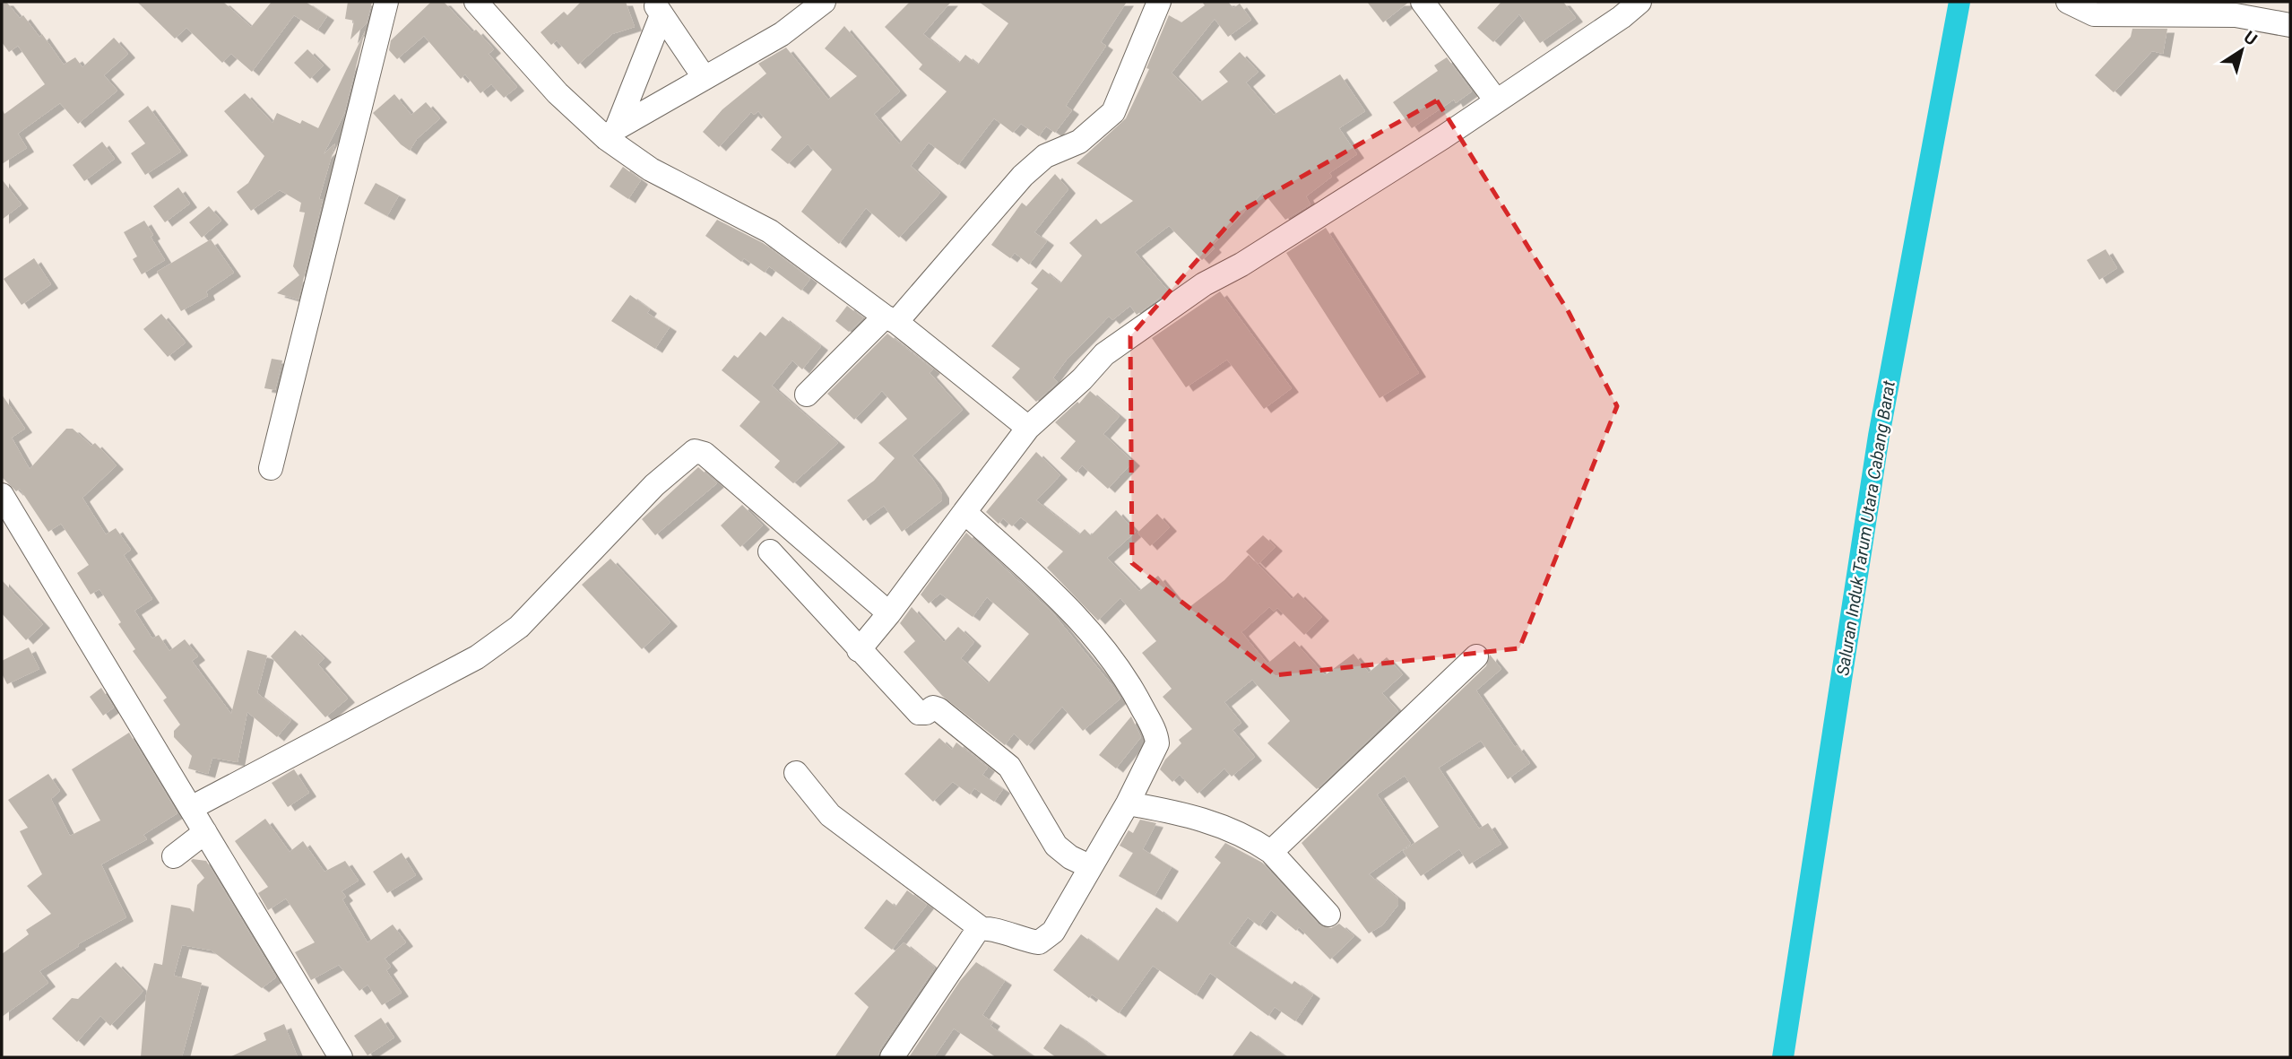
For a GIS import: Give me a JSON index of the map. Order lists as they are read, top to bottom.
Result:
{
  "water": ["Saluran Induk Tarum Utara Cabang Barat"],
  "north": "top right"
}
